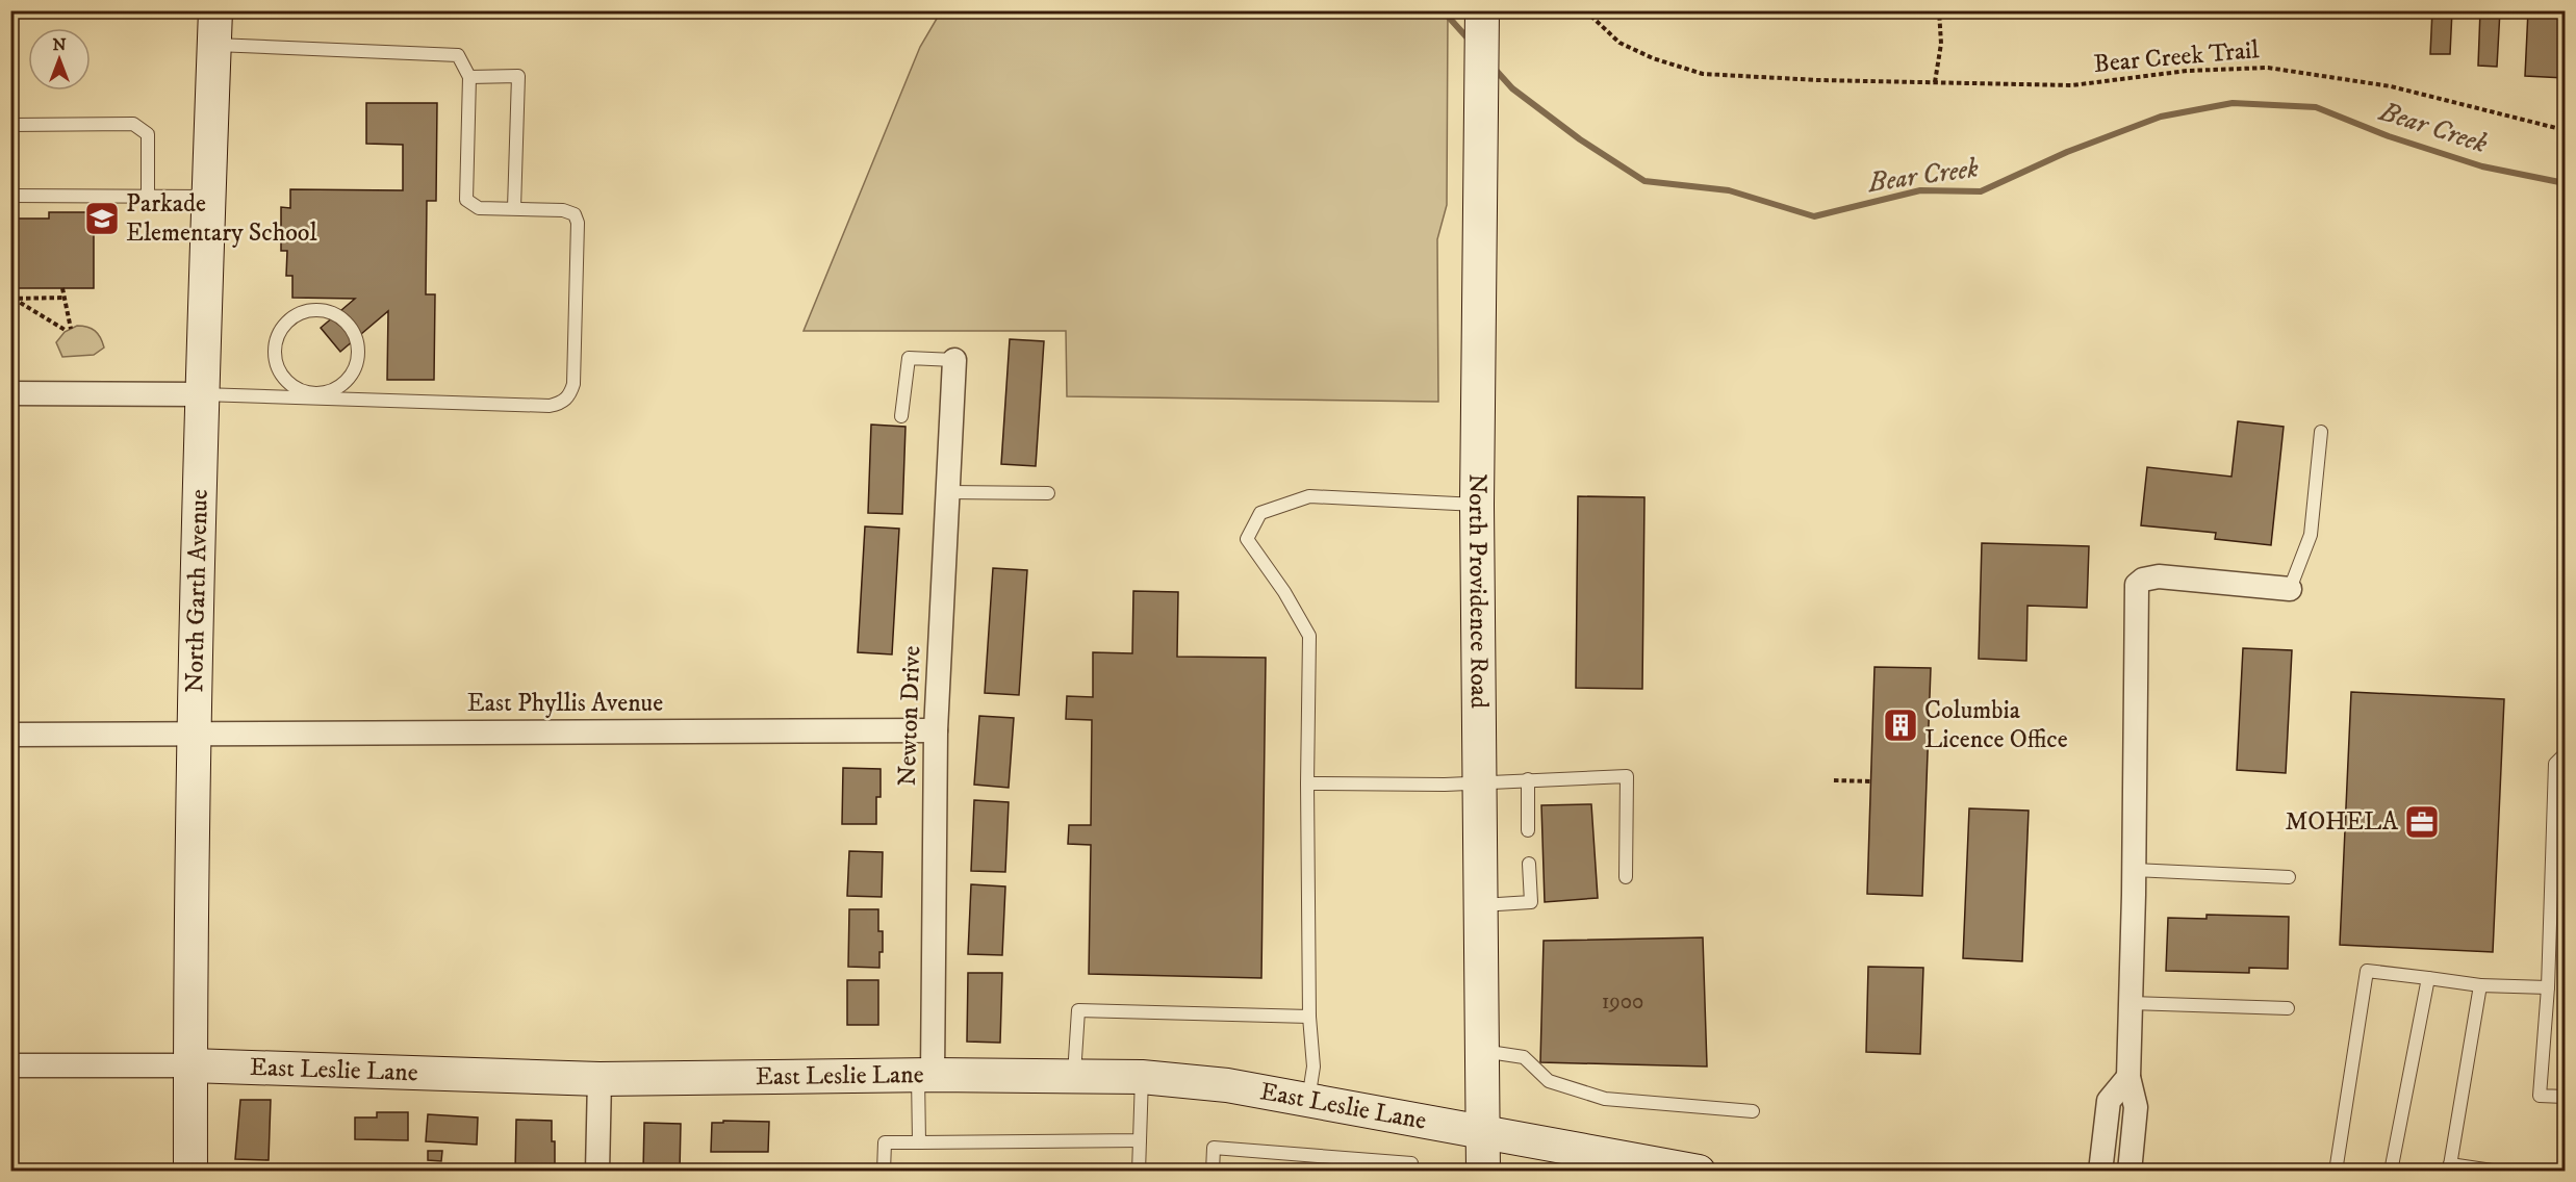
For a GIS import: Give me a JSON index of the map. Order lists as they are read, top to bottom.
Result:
{
  "streets": {
    "street": [
      "North Garth Avenue",
      "North Providence Road",
      "East Phyllis Avenue",
      "Newton Drive",
      "East Leslie Lane"
    ],
    "path": ["Bear Creek Trail"]
  },
  "crossings": [
    ["North Garth Avenue", "East Phyllis Avenue"],
    ["North Garth Avenue", "East Leslie Lane"],
    ["North Providence Road", "East Leslie Lane"],
    ["East Phyllis Avenue", "Newton Drive"],
    ["Newton Drive", "East Leslie Lane"]
  ],
  "water": ["Bear Creek"],
  "places": {
    "school or university": ["Parkade Elementary School"],
    "building": ["Columbia Licence Office"],
    "office": ["MOHELA"]
  },
  "house_numbers": ["1900"],
  "north": "top"
}
